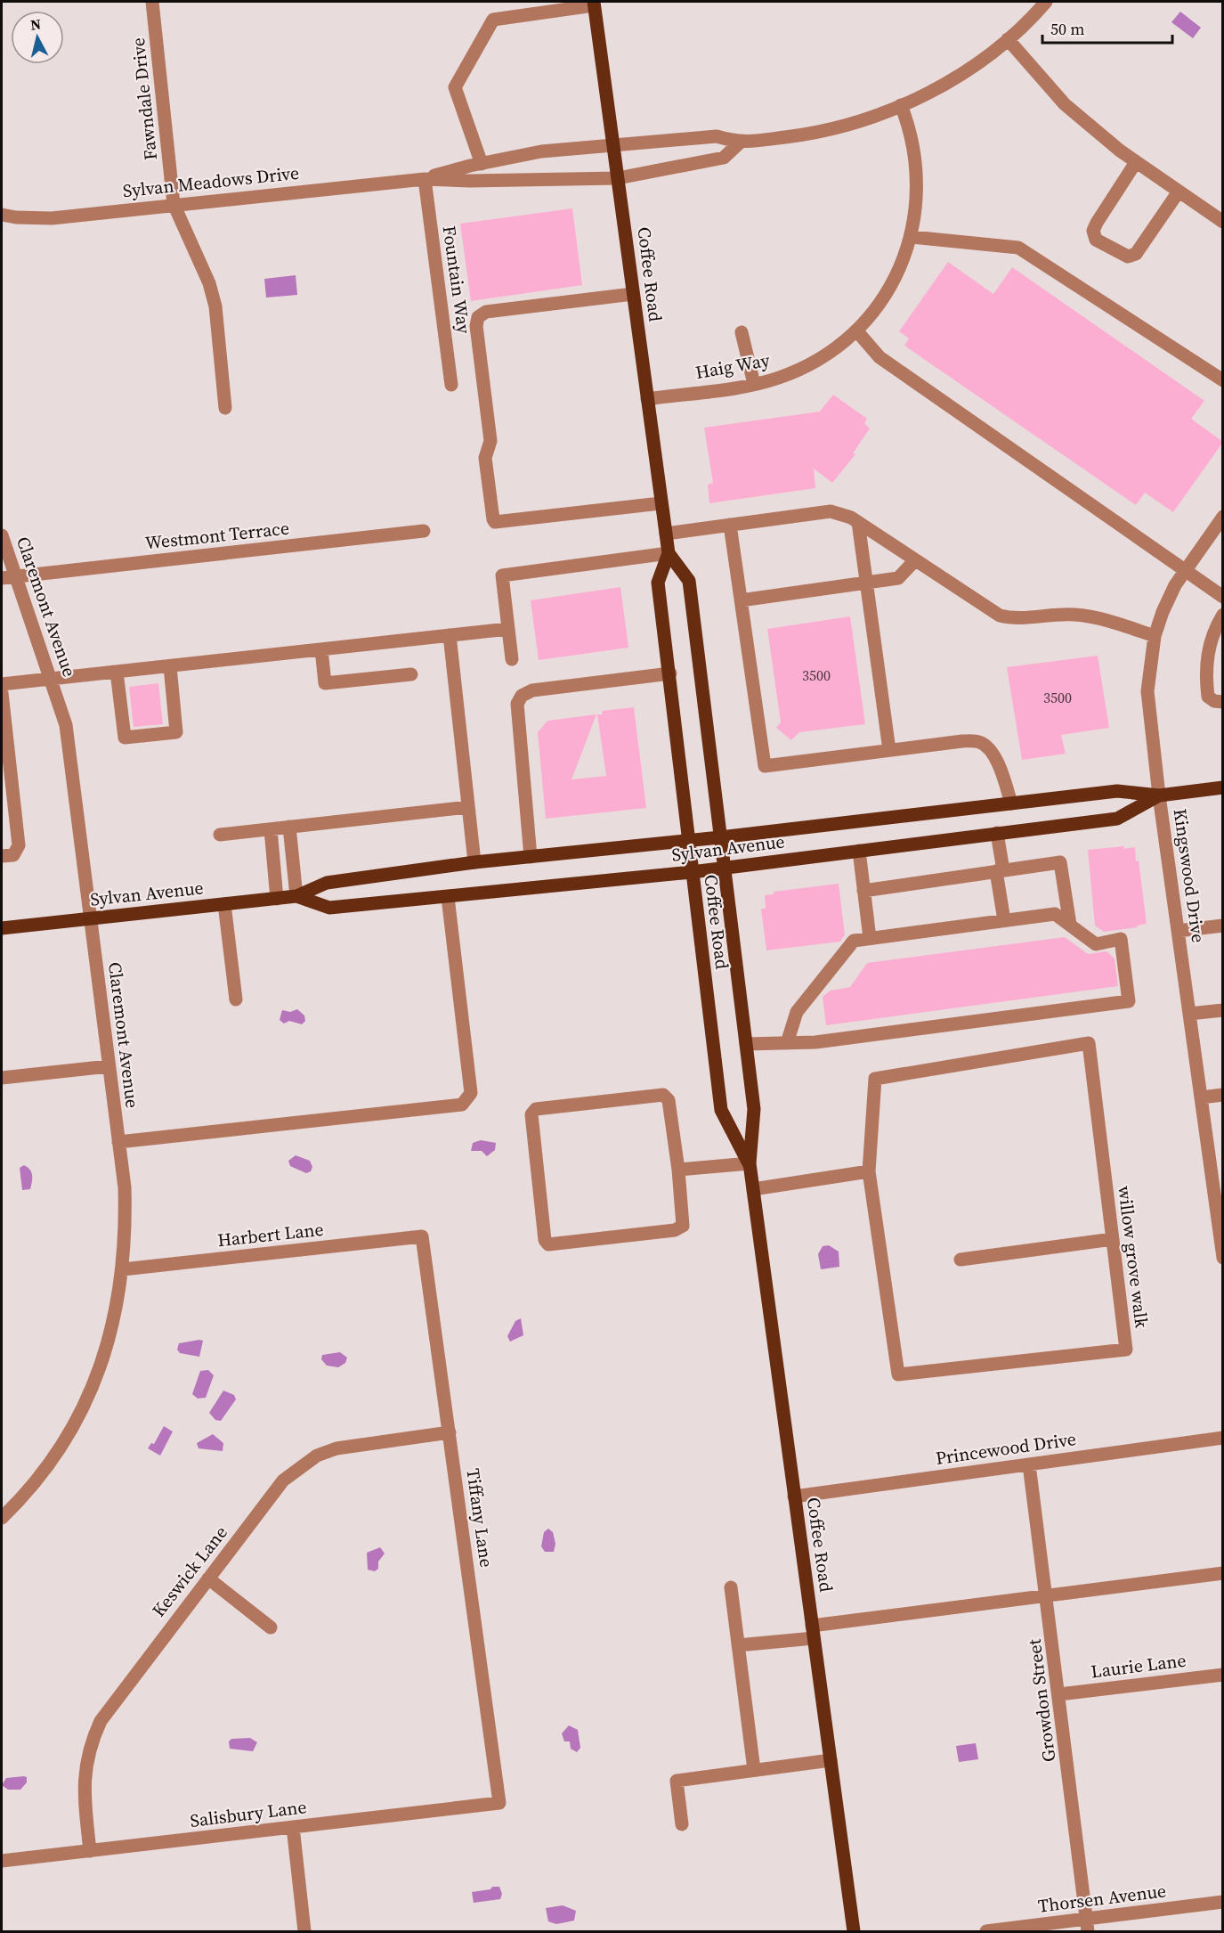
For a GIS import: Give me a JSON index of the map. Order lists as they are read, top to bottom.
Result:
{
  "streets": {
    "main road": ["Coffee Road", "Sylvan Avenue"],
    "street": [
      "Fawndale Drive",
      "Sylvan Meadows Drive",
      "Fountain Way",
      "Haig Way",
      "Westmont Terrace",
      "Claremont Avenue",
      "Kingswood Drive",
      "Harbert Lane",
      "willow grove walk",
      "Princewood Drive",
      "Tiffany Lane",
      "Keswick Lane",
      "Laurie Lane",
      "Growdon Street",
      "Salisbury Lane",
      "Thorsen Avenue"
    ]
  },
  "crossings": [
    ["Fawndale Drive", "Sylvan Meadows Drive"],
    ["Sylvan Meadows Drive", "Coffee Road"],
    ["Sylvan Meadows Drive", "Fountain Way"],
    ["Sylvan Meadows Drive", "Haig Way"],
    ["Coffee Road", "Haig Way"],
    ["Coffee Road", "Sylvan Avenue"],
    ["Coffee Road", "Princewood Drive"],
    ["Westmont Terrace", "Claremont Avenue"],
    ["Claremont Avenue", "Sylvan Avenue"],
    ["Claremont Avenue", "Harbert Lane"],
    ["Sylvan Avenue", "Kingswood Drive"],
    ["Harbert Lane", "Tiffany Lane"],
    ["Princewood Drive", "Growdon Street"],
    ["Tiffany Lane", "Keswick Lane"],
    ["Tiffany Lane", "Salisbury Lane"],
    ["Keswick Lane", "Salisbury Lane"],
    ["Laurie Lane", "Growdon Street"],
    ["Growdon Street", "Thorsen Avenue"]
  ],
  "house_numbers": ["3500", "3500"],
  "scale_bar": "50 m",
  "north": "top"
}
